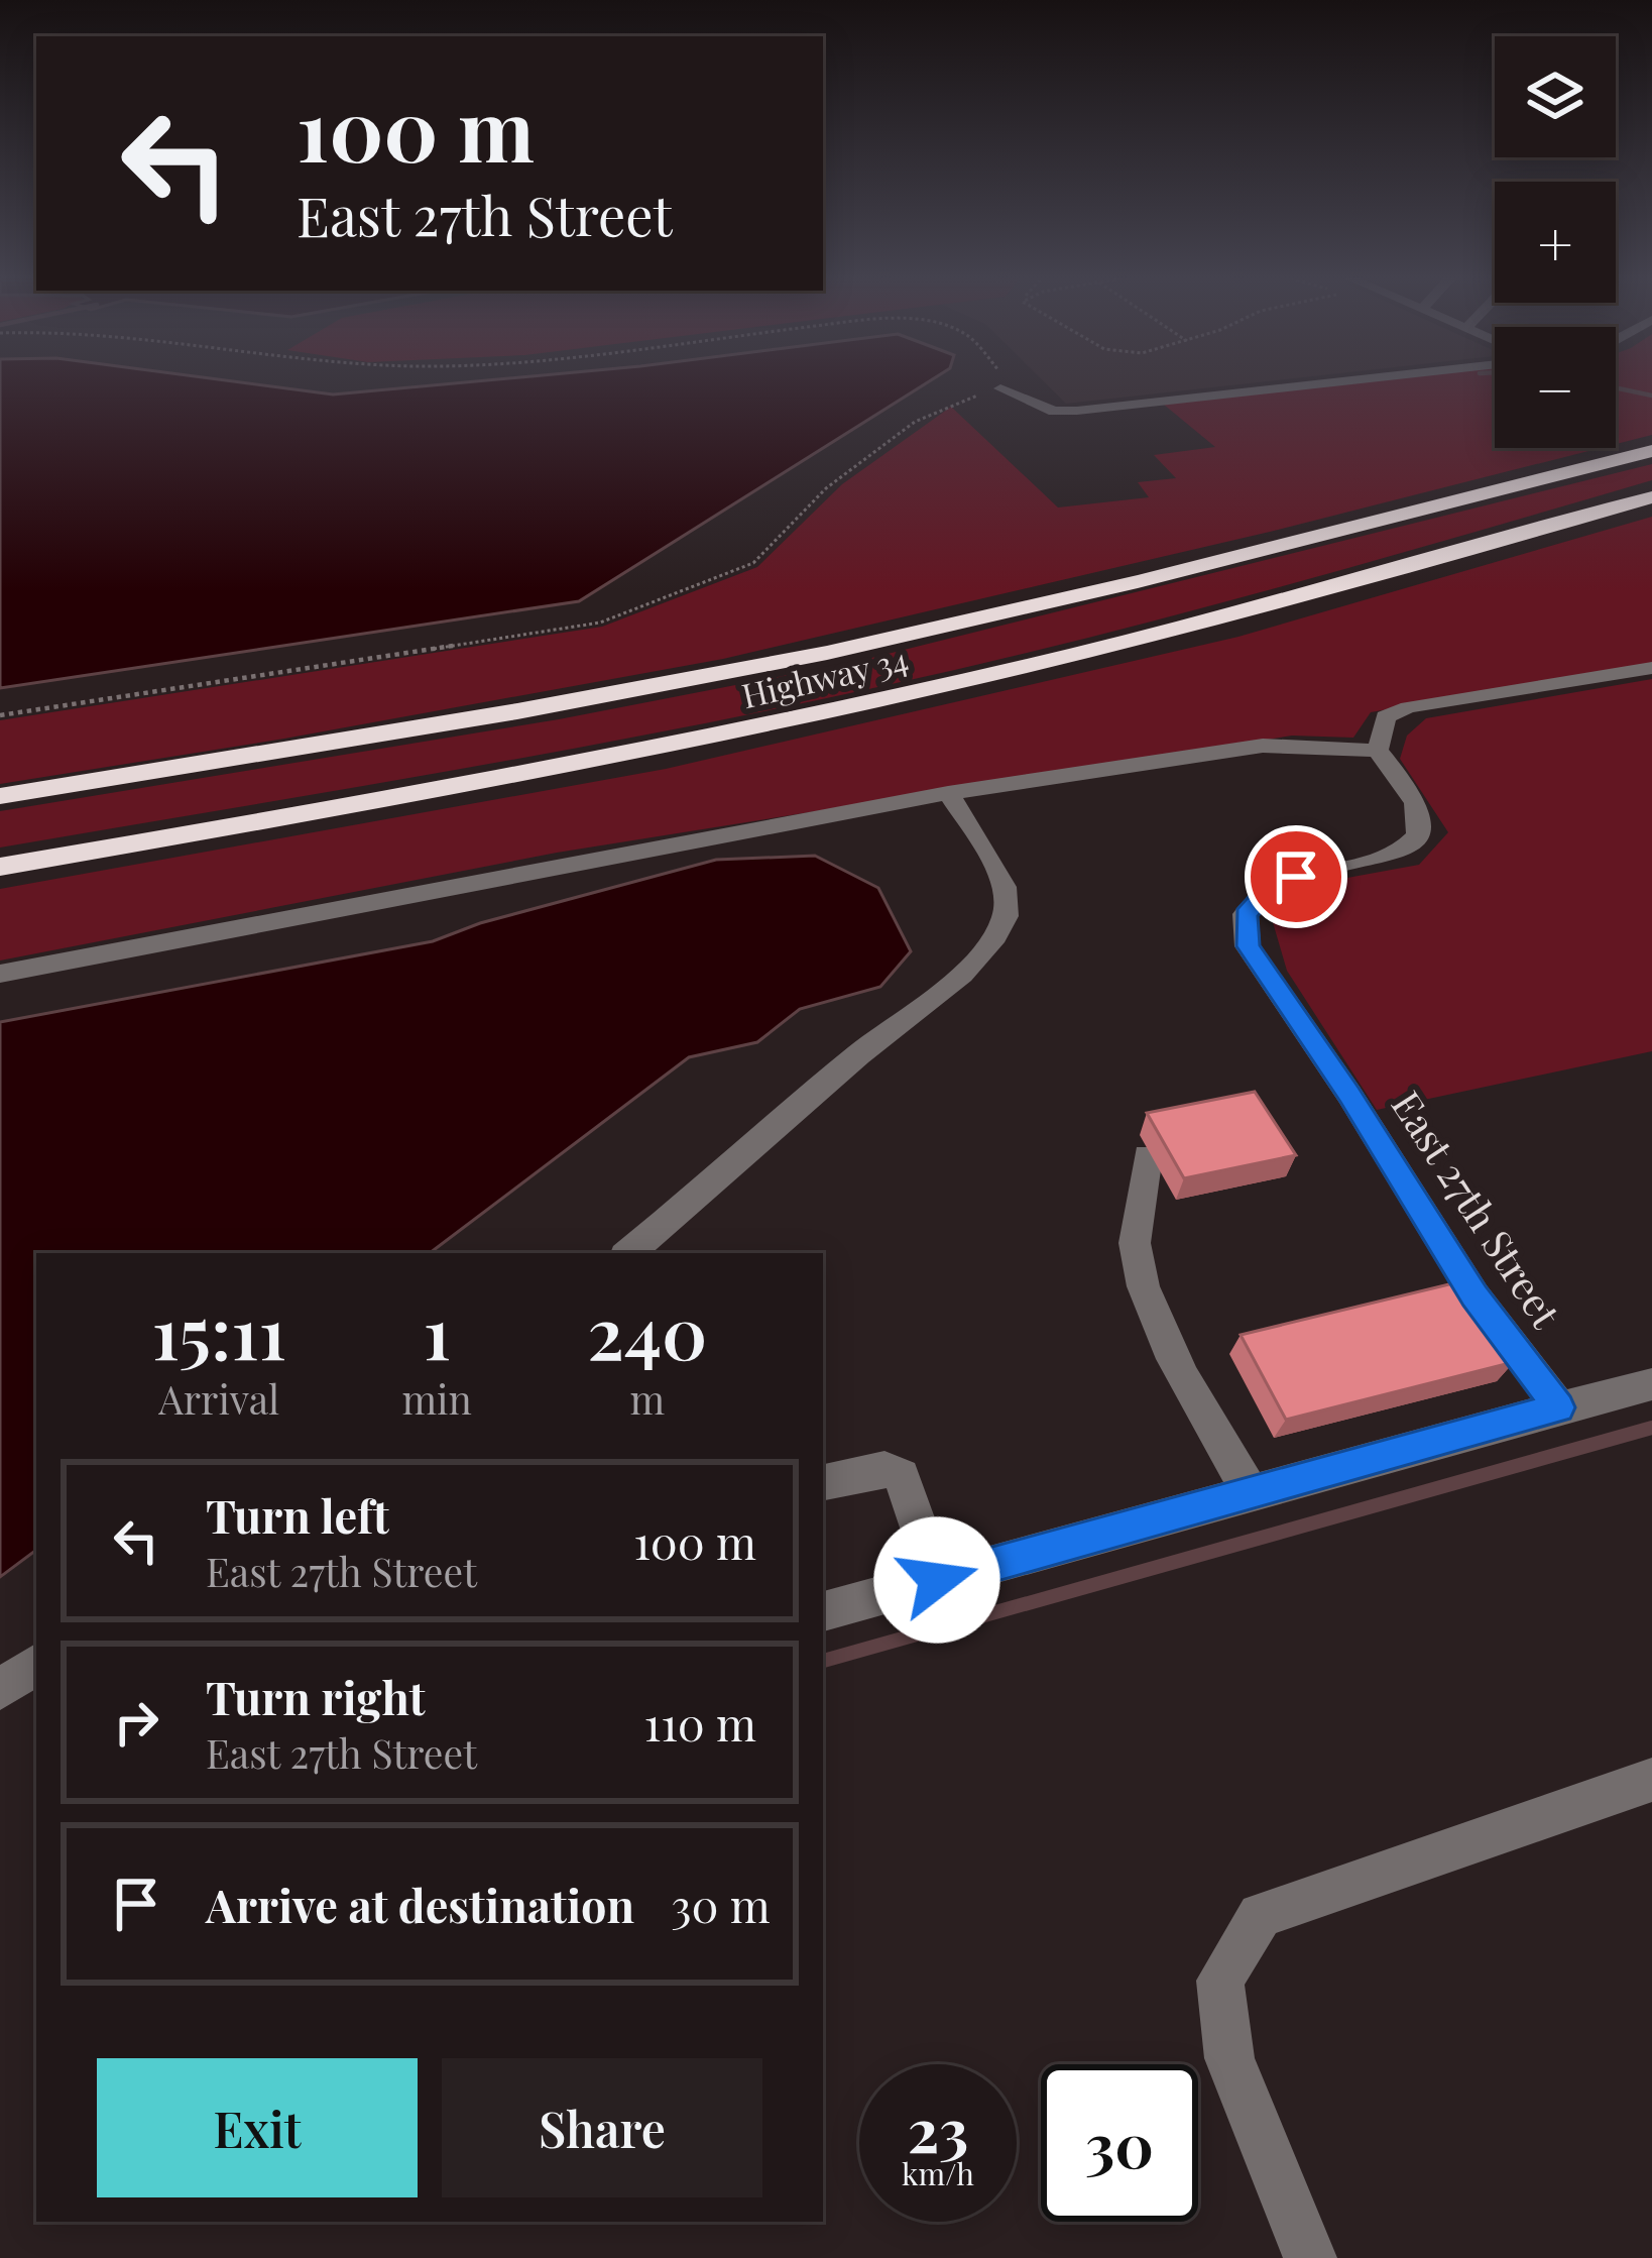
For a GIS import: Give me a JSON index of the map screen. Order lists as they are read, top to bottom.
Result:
{
  "streets": {
    "highway": ["Highway 34"],
    "street": ["East 27th Street"]
  },
  "page": {
    "map_buttons": ["+", "−"],
    "turn": ["100 m", "East 27th Street"],
    "eta": [
      "15:11",
      "Arrival",
      "1",
      "min",
      "240",
      "m"
    ],
    "list": [
      {
        "name": "Turn left",
        "note": "East 27th Street",
        "value": "100 m"
      },
      {
        "name": "Turn right",
        "note": "East 27th Street",
        "value": "110 m"
      },
      {
        "name": "Arrive at destination",
        "value": "30 m"
      }
    ],
    "buttons": ["Exit", "Share"],
    "speed": "23 km/h",
    "limit": "30"
  }
}
